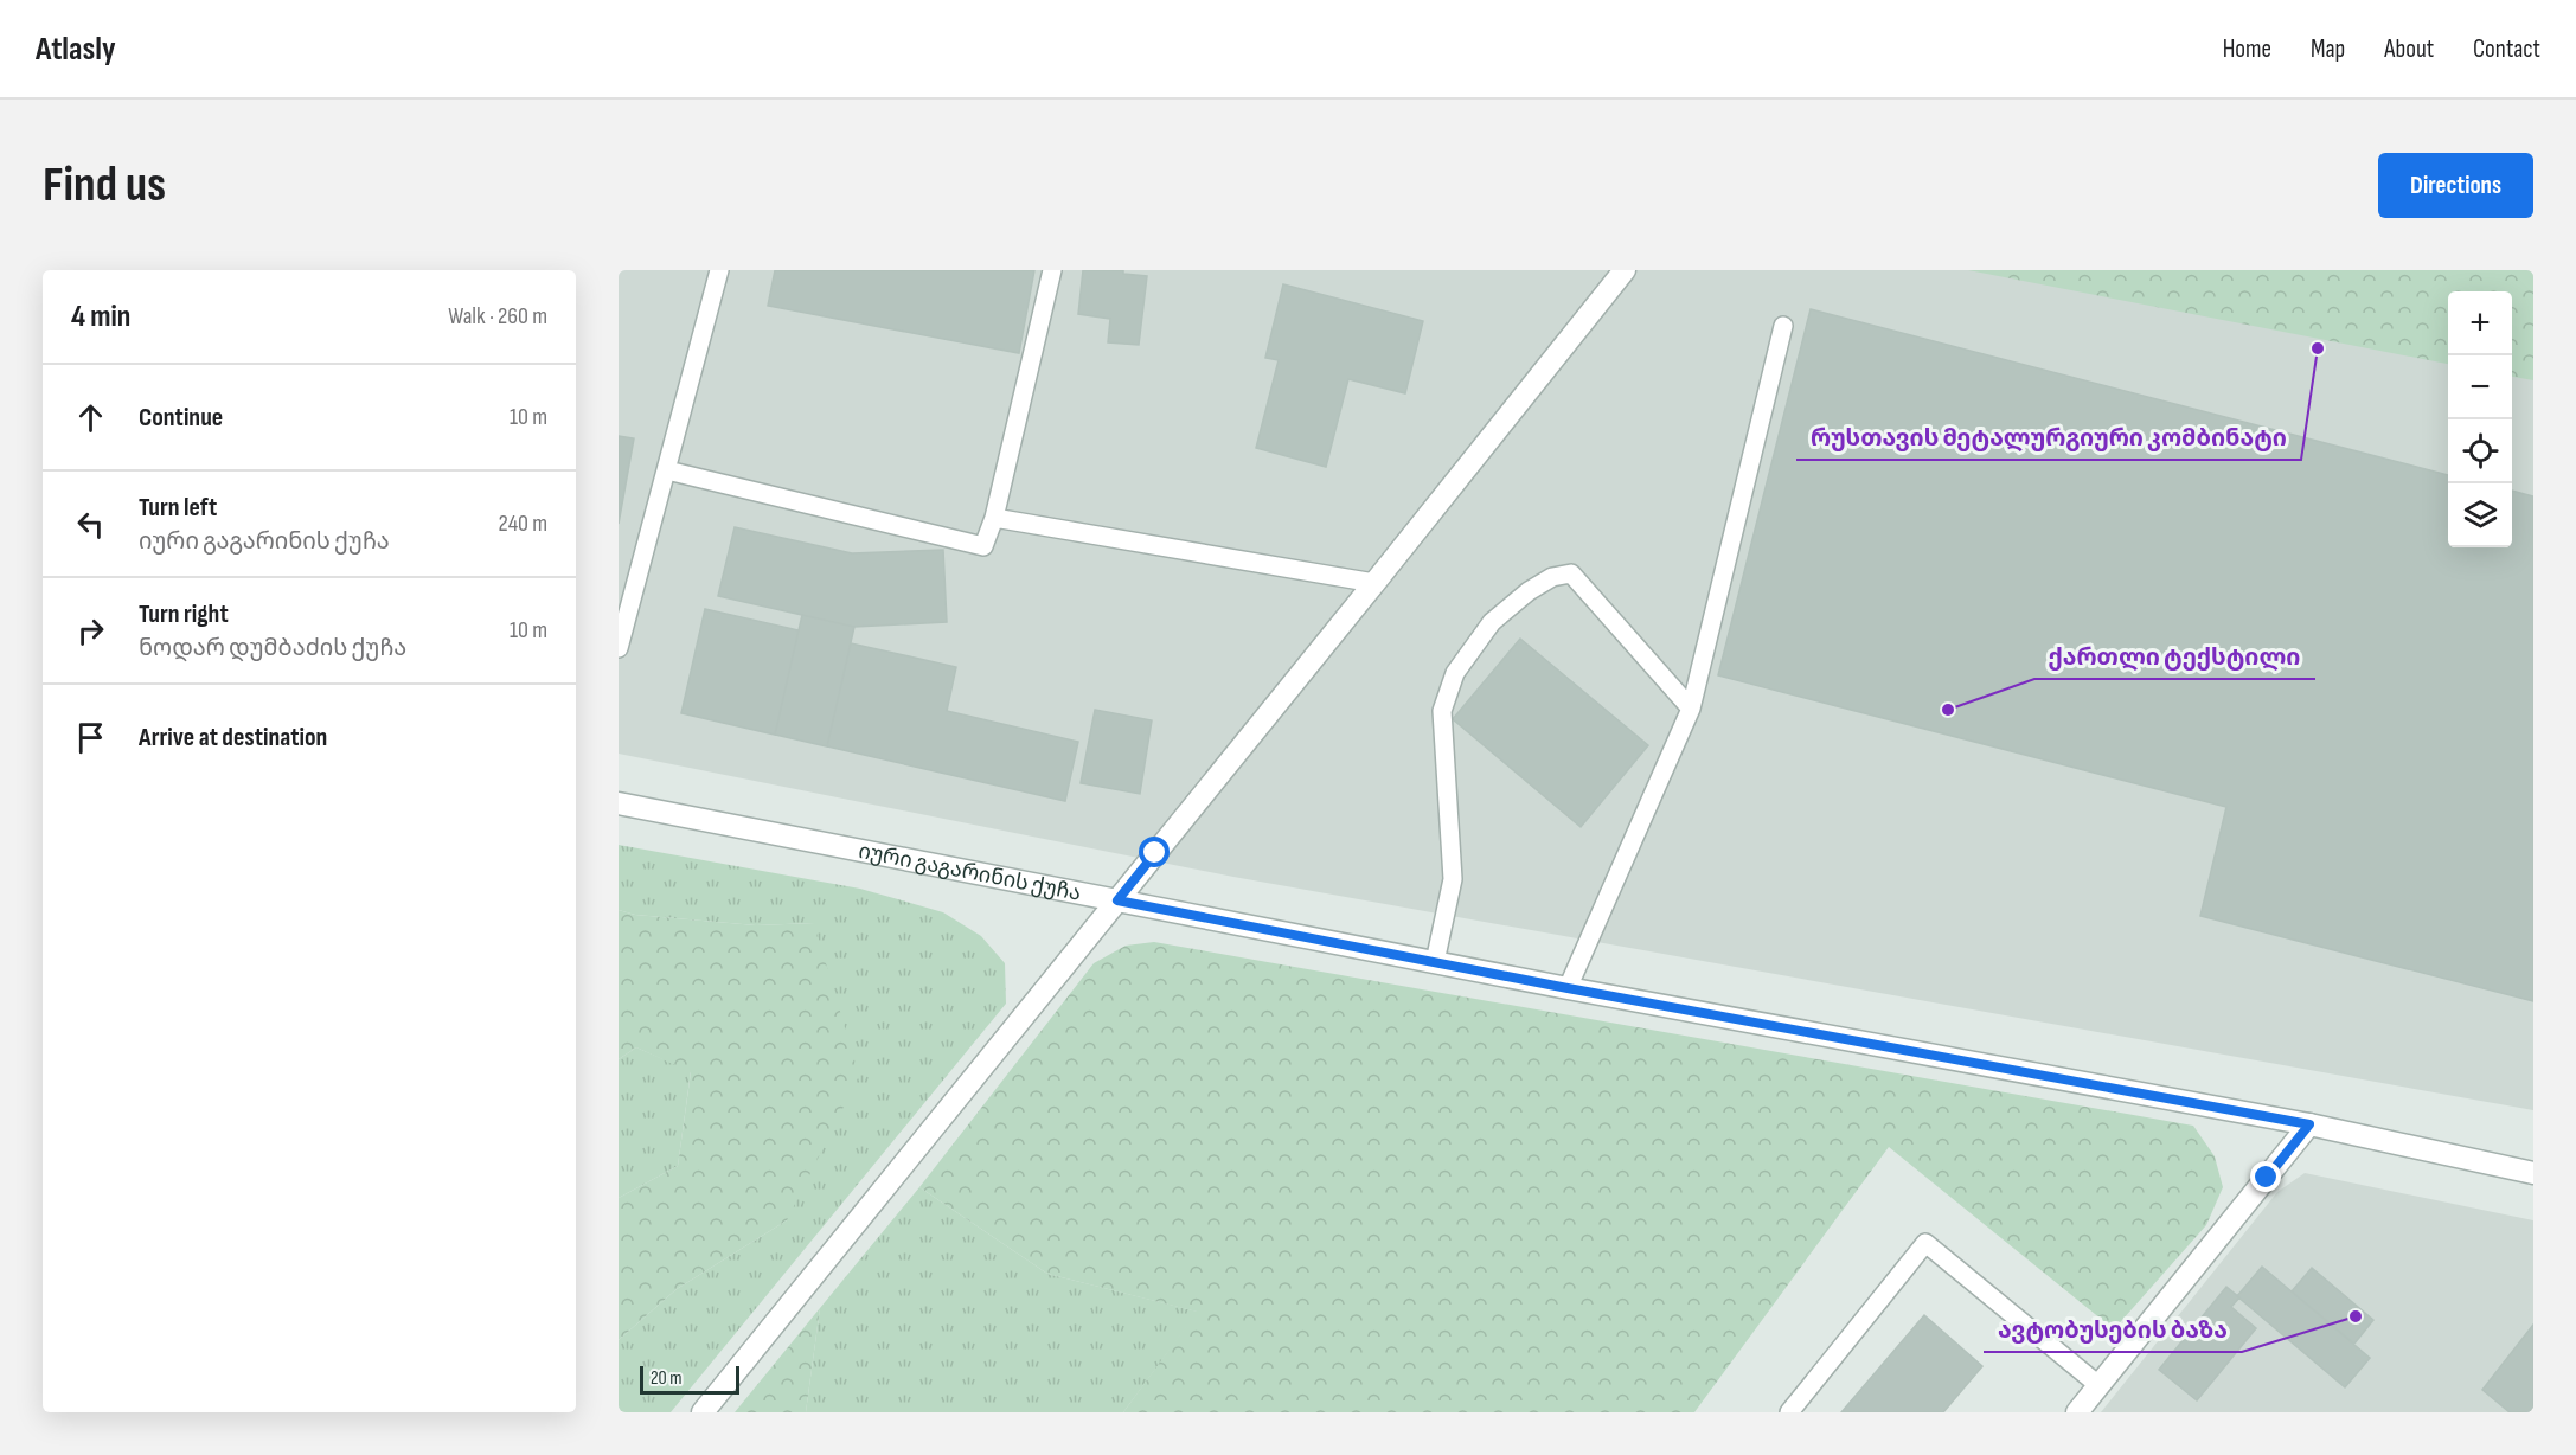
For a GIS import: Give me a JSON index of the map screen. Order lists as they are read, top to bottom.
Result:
{
  "streets": {
    "street": ["იური გაგარინის ქუჩა"]
  },
  "places": ["რუსთავის მეტალურგიური კომბინატი", "ქართლი ტექსტილი", "ავტობუსების ბაზა"],
  "scale_bar": "20 m",
  "page": {
    "header": "Atlasly",
    "nav": [
      "Home",
      "Map",
      "About",
      "Contact"
    ],
    "buttons": "Directions",
    "title": "Find us",
    "heading": ["4 min", "Walk · 260 m"],
    "map_buttons": ["+", "−"],
    "list": [
      ["Continue", "10 m"],
      ["Turn left", "იური გაგარინის ქუჩა", "240 m"],
      ["Turn right", "ნოდარ დუმბაძის ქუჩა", "10 m"],
      "Arrive at destination"
    ],
    "scale": "20 m"
  }
}
